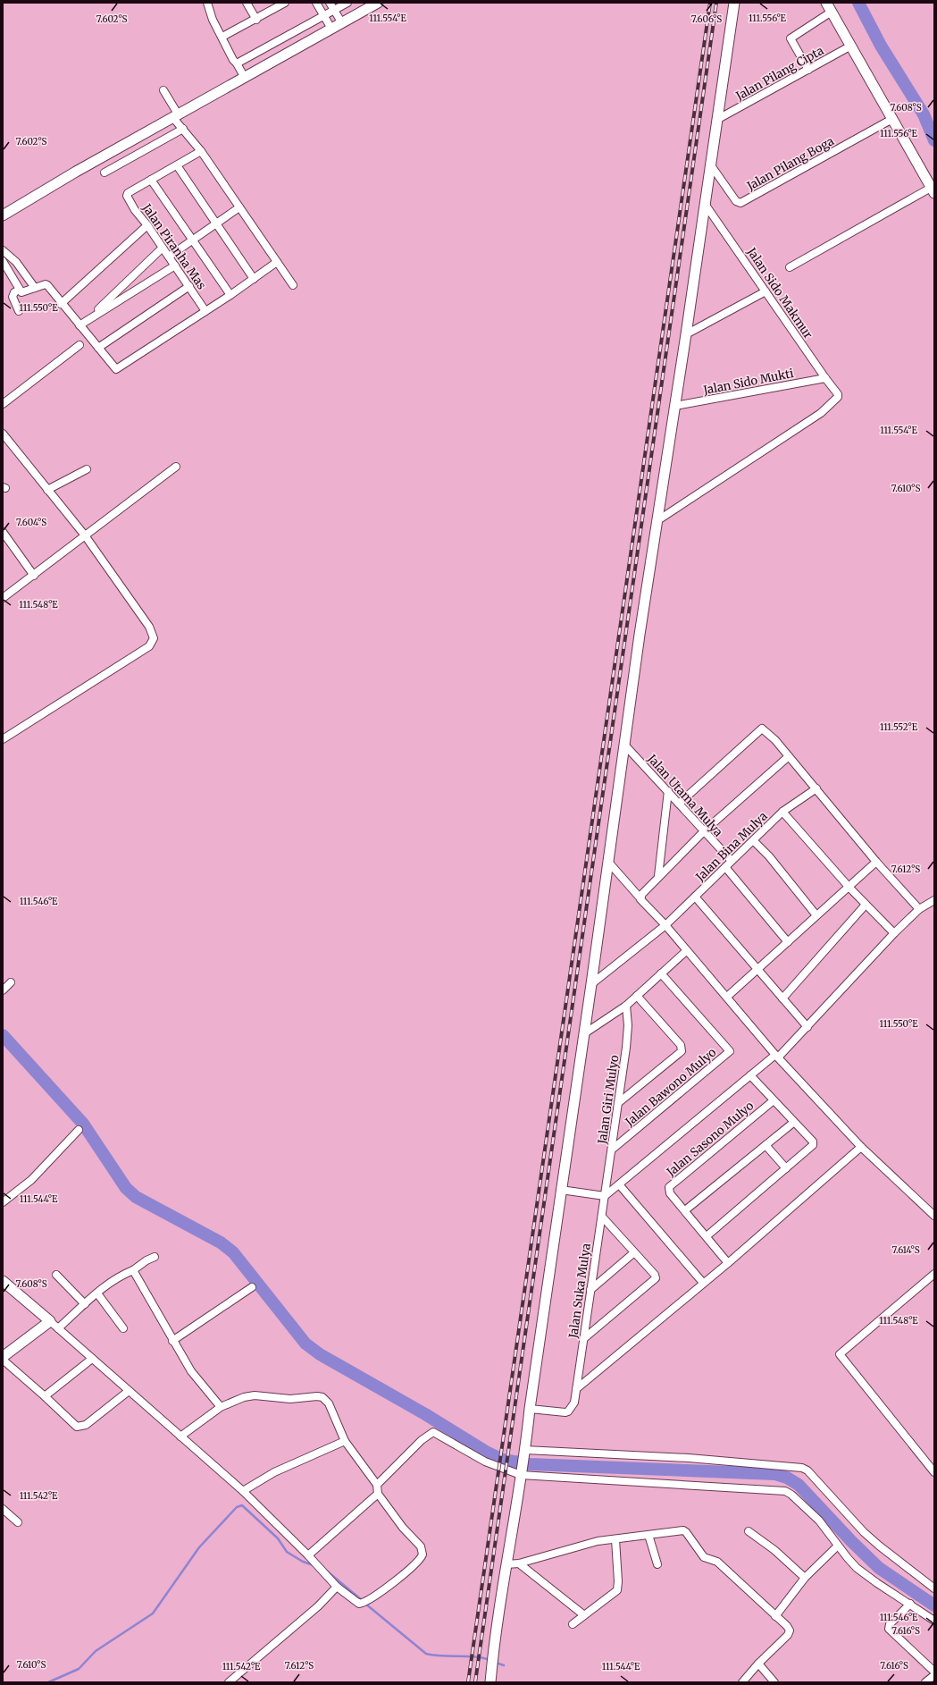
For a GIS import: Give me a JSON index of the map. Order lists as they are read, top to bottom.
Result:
{
  "streets": {
    "street": [
      "Jalan Pilang Cipta",
      "Jalan Pilang Boga",
      "Jalan Piranha Mas",
      "Jalan Sido Makmur",
      "Jalan Sido Mukti",
      "Jalan Utama Mulya",
      "Jalan Bina Mulya",
      "Jalan Bawono Mulyo",
      "Jalan Giri Mulyo",
      "Jalan Sasono Mulyo",
      "Jalan Suka Mulya"
    ]
  },
  "crossings": [
    ["Jalan Sido Makmur", "Jalan Sido Mukti"],
    ["Jalan Utama Mulya", "Jalan Bina Mulya"],
    ["Jalan Bawono Mulyo", "Jalan Giri Mulyo"],
    ["Jalan Giri Mulyo", "Jalan Suka Mulya"]
  ],
  "coordinates": [
    "111.556°E",
    "111.554°E",
    "7.602°S",
    "7.606°S",
    "7.608°S",
    "111.550°E",
    "7.610°S",
    "7.604°S",
    "111.548°E",
    "111.552°E",
    "7.612°S",
    "111.546°E",
    "111.544°E",
    "7.614°S",
    "111.542°E",
    "7.616°S"
  ]
}
